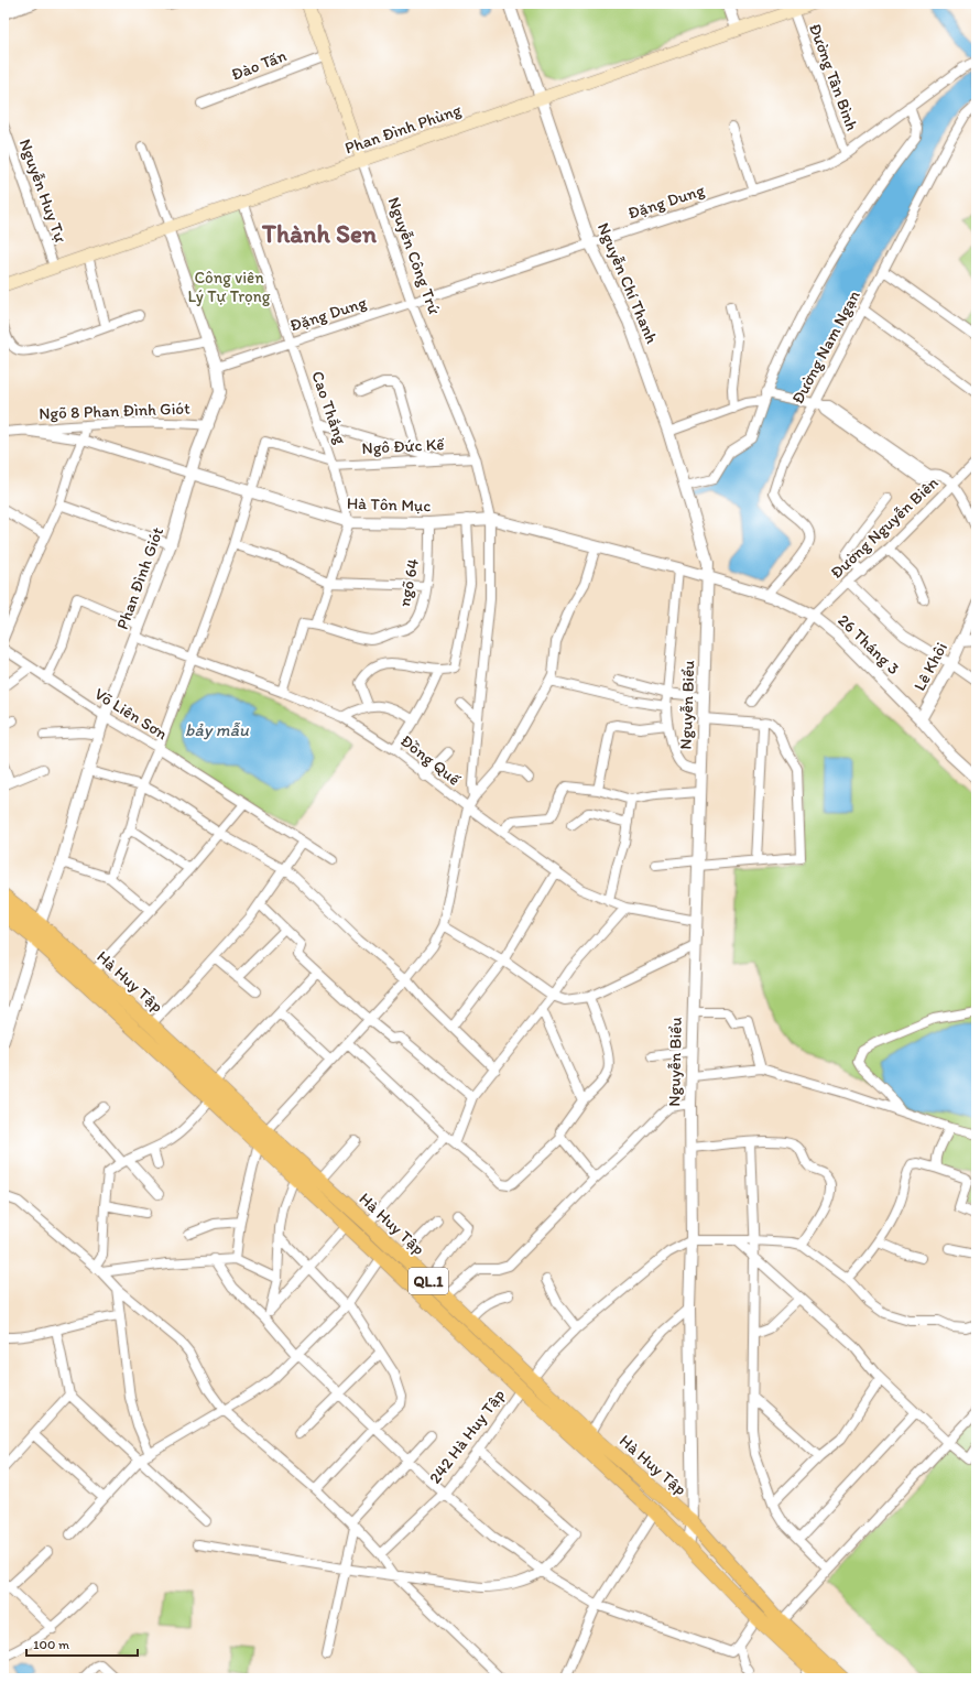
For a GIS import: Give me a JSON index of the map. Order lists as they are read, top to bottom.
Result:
{
  "streets": {
    "main road": [
      "Phan Đình Phùng",
      "Nguyễn Công Trứ",
      "Hà Huy Tập",
      "QL.1"
    ],
    "street": [
      "Đào Tấn",
      "Đường Tân Bình",
      "Nguyễn Huy Tự",
      "Đặng Dung",
      "Nguyễn Chí Thanh",
      "Đường Nam Ngạn",
      "Cao Thắng",
      "Ngõ 8 Phan Đình Giót",
      "Ngô Đức Kế",
      "Hà Tôn Mục",
      "Đường Nguyễn Biên",
      "Phan Đình Giót",
      "ngõ 64",
      "26 Tháng 3",
      "Lê Khôi",
      "Nguyễn Biểu",
      "Võ Liên Sơn",
      "Đồng Quế",
      "242 Hà Huy Tập"
    ]
  },
  "crossings": [
    ["Đào Tấn", "Nguyễn Công Trứ"],
    ["Đường Tân Bình", "Phan Đình Phùng"],
    ["Đường Tân Bình", "Đặng Dung"],
    ["Phan Đình Phùng", "Nguyễn Huy Tự"],
    ["Phan Đình Phùng", "Nguyễn Công Trứ"],
    ["Phan Đình Phùng", "Nguyễn Chí Thanh"],
    ["Phan Đình Phùng", "Cao Thắng"],
    ["Phan Đình Phùng", "Phan Đình Giót"],
    ["Đặng Dung", "Nguyễn Công Trứ"],
    ["Đặng Dung", "Nguyễn Chí Thanh"],
    ["Đặng Dung", "Cao Thắng"],
    ["Đặng Dung", "Phan Đình Giót"],
    ["Nguyễn Công Trứ", "Ngô Đức Kế"],
    ["Nguyễn Công Trứ", "Hà Tôn Mục"],
    ["Nguyễn Chí Thanh", "Hà Tôn Mục"],
    ["Nguyễn Chí Thanh", "26 Tháng 3"],
    ["Nguyễn Chí Thanh", "Nguyễn Biểu"],
    ["Đường Nam Ngạn", "26 Tháng 3"],
    ["Cao Thắng", "Ngô Đức Kế"],
    ["Cao Thắng", "Hà Tôn Mục"],
    ["Ngõ 8 Phan Đình Giót", "Hà Tôn Mục"],
    ["Ngõ 8 Phan Đình Giót", "Phan Đình Giót"],
    ["Hà Tôn Mục", "Phan Đình Giót"],
    ["Hà Tôn Mục", "ngõ 64"],
    ["Hà Tôn Mục", "26 Tháng 3"],
    ["Hà Tôn Mục", "Nguyễn Biểu"],
    ["Đường Nguyễn Biên", "26 Tháng 3"],
    ["Phan Đình Giót", "Võ Liên Sơn"],
    ["Phan Đình Giót", "Đồng Quế"],
    ["Phan Đình Giót", "Hà Huy Tập"],
    ["26 Tháng 3", "Lê Khôi"],
    ["26 Tháng 3", "Nguyễn Biểu"],
    ["Nguyễn Biểu", "Đồng Quế"],
    ["Nguyễn Biểu", "Hà Huy Tập"],
    ["Hà Huy Tập", "242 Hà Huy Tập"]
  ],
  "districts": ["Thành Sen"],
  "water": ["bảy mẫu"],
  "parks": ["Công viên Lý Tự Trọng"],
  "scale_bar": "100 m"
}
